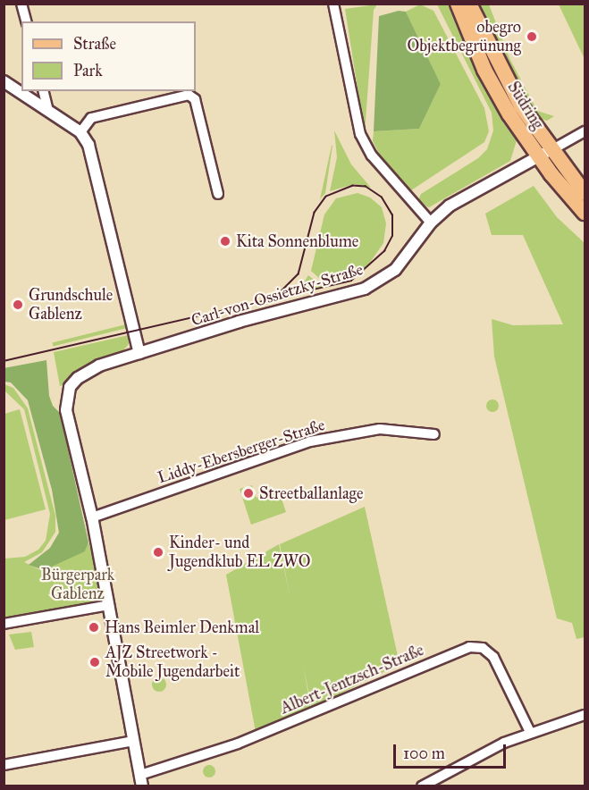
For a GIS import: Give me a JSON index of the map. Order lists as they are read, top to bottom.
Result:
{
  "streets": {
    "main road": ["Südring"],
    "street": ["Carl-von-Ossietzky-Straße", "Liddy-Ebersberger-Straße", "Albert-Jentzsch-Straße"]
  },
  "crossings": [
    ["Südring", "Carl-von-Ossietzky-Straße"],
    ["Carl-von-Ossietzky-Straße", "Liddy-Ebersberger-Straße"],
    ["Carl-von-Ossietzky-Straße", "Albert-Jentzsch-Straße"]
  ],
  "parks": ["Bürgerpark Gablenz"],
  "places": [
    "obegro Objektbegrünung",
    "Kita Sonnenblume",
    "Grundschule Gablenz",
    "Streetballanlage",
    "Kinder- und Jugendklub EL ZWO",
    "Hans Beimler Denkmal",
    "AJZ Streetwork - Mobile Jugendarbeit"
  ],
  "legend": ["Straße", "Park"],
  "scale_bar": "100 m"
}
